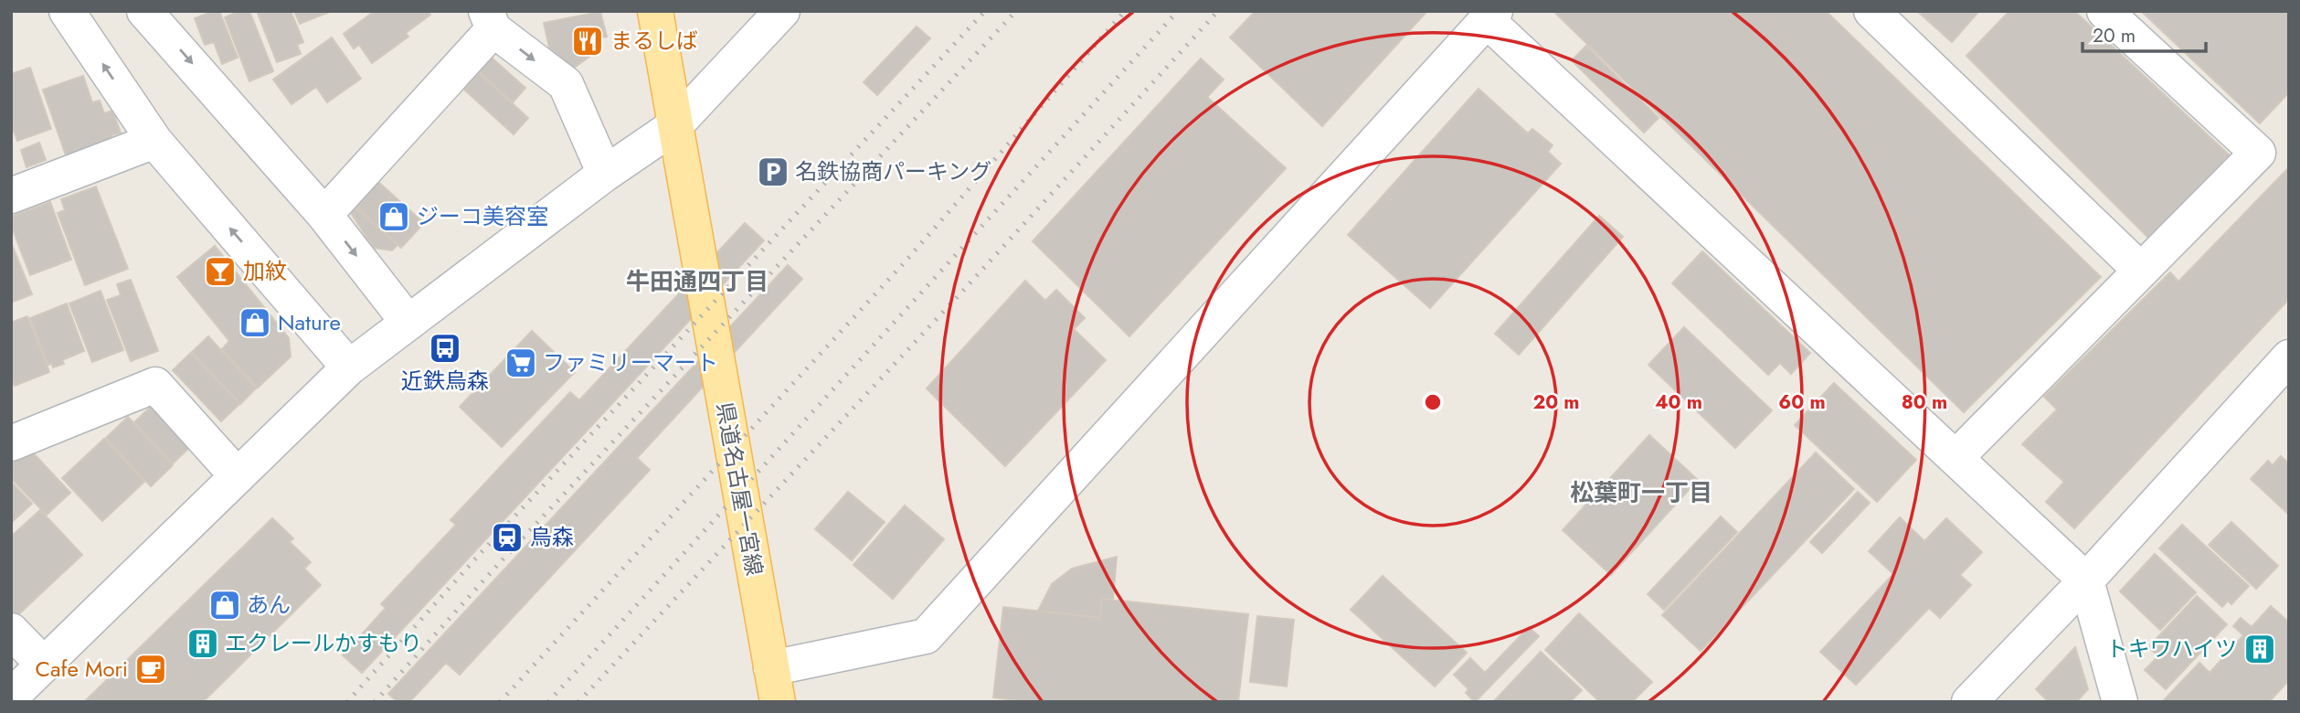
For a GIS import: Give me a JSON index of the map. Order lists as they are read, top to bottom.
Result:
{
  "streets": {
    "main road": ["県道名古屋一宮線"]
  },
  "districts": ["牛田通四丁目", "松葉町一丁目"],
  "places": {
    "restaurant": ["まるしば"],
    "parking": ["名鉄協商パーキング"],
    "shop": ["ジーコ美容室", "Nature", "あん"],
    "bar": ["加紋"],
    "bus stop": ["近鉄烏森"],
    "supermarket": ["ファミリーマート"],
    "station": ["烏森"],
    "building": ["エクレールかすもり", "トキワハイツ"],
    "cafe": ["Cafe Mori"]
  },
  "scale_bar": "20 m",
  "rings": [
    "20 m",
    "40 m",
    "60 m",
    "80 m"
  ]
}
